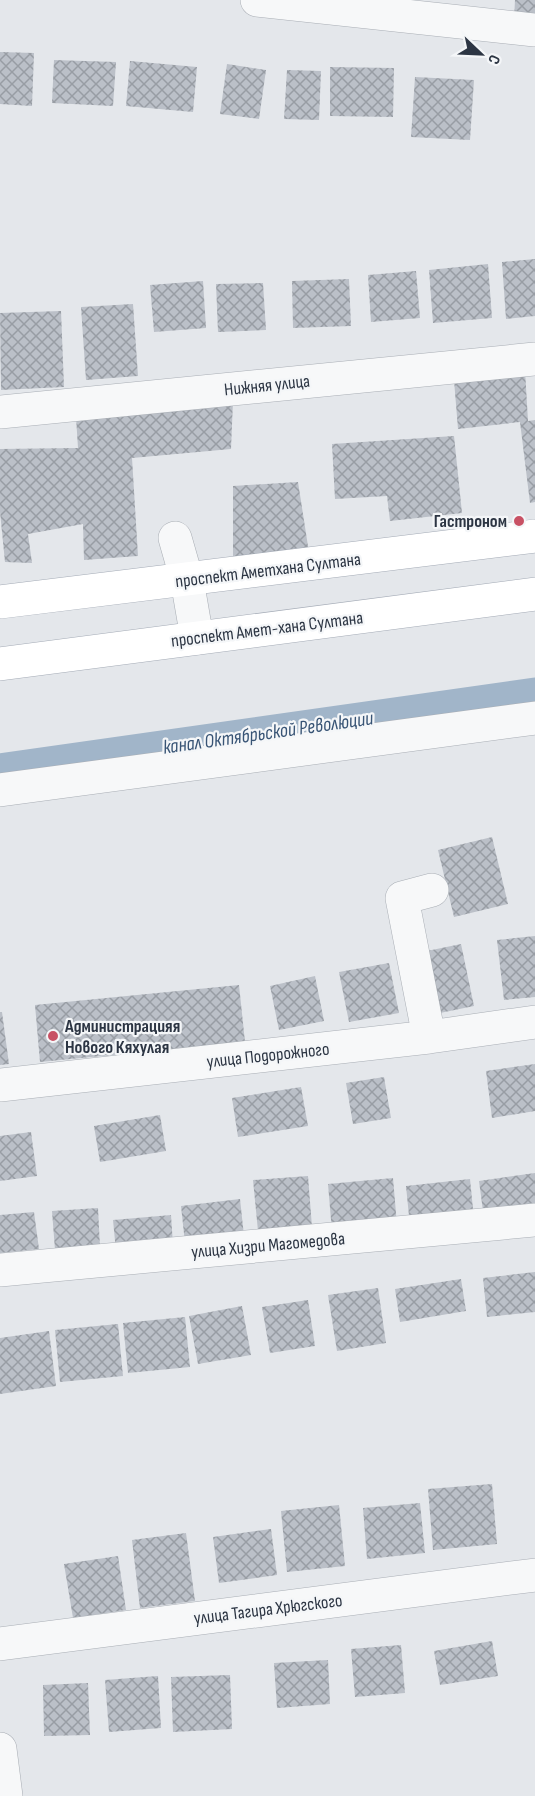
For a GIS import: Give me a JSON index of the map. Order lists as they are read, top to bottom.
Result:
{
  "streets": {
    "main road": ["проспект Аметхана Султана", "проспект Амет-хана Султана"],
    "street": [
      "Нижняя улица",
      "улица Подорожного",
      "улица Хизри Магомедова",
      "улица Тагира Хрюгского"
    ]
  },
  "water": ["канал Октябрьской Революции"],
  "places": ["Гастроном", "Администрацияя Нового Кяхулая"],
  "north": "bottom right"
}
